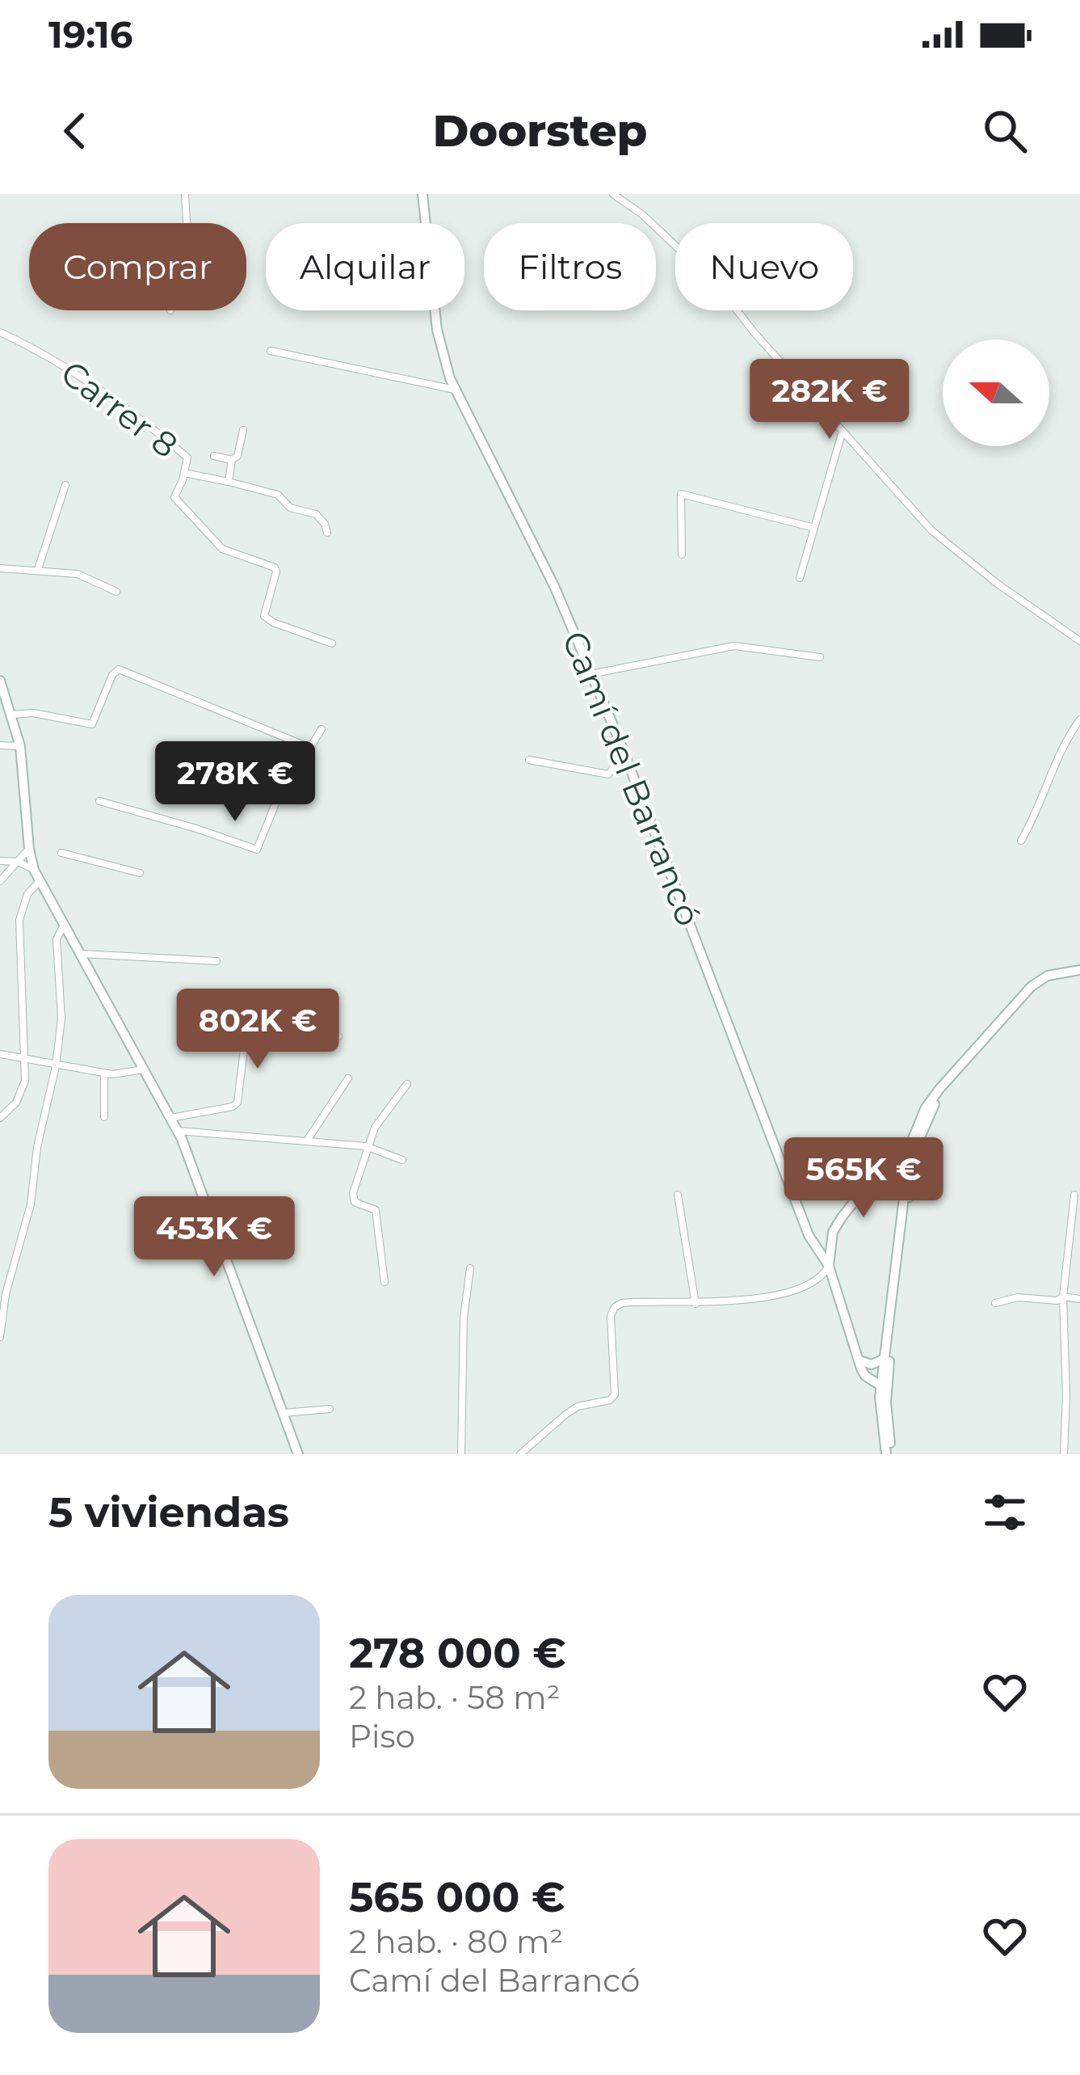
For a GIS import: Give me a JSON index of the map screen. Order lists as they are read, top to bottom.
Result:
{
  "streets": {
    "street": ["Carrer 8", "Camí del Barrancó"]
  },
  "north": "left",
  "page": {
    "status": "19:16",
    "header": "Doorstep",
    "chip": [
      "Comprar",
      "Alquilar",
      "Filtros",
      "Nuevo"
    ],
    "price": [
      "282K €",
      "278K €",
      "802K €",
      "565K €",
      "453K €"
    ],
    "heading": "5 viviendas",
    "list": [
      {
        "name": "278 000 €",
        "note": "2 hab. · 58 m² · Piso"
      },
      {
        "name": "565 000 €",
        "note": "2 hab. · 80 m² · Camí del Barrancó"
      }
    ]
  }
}
